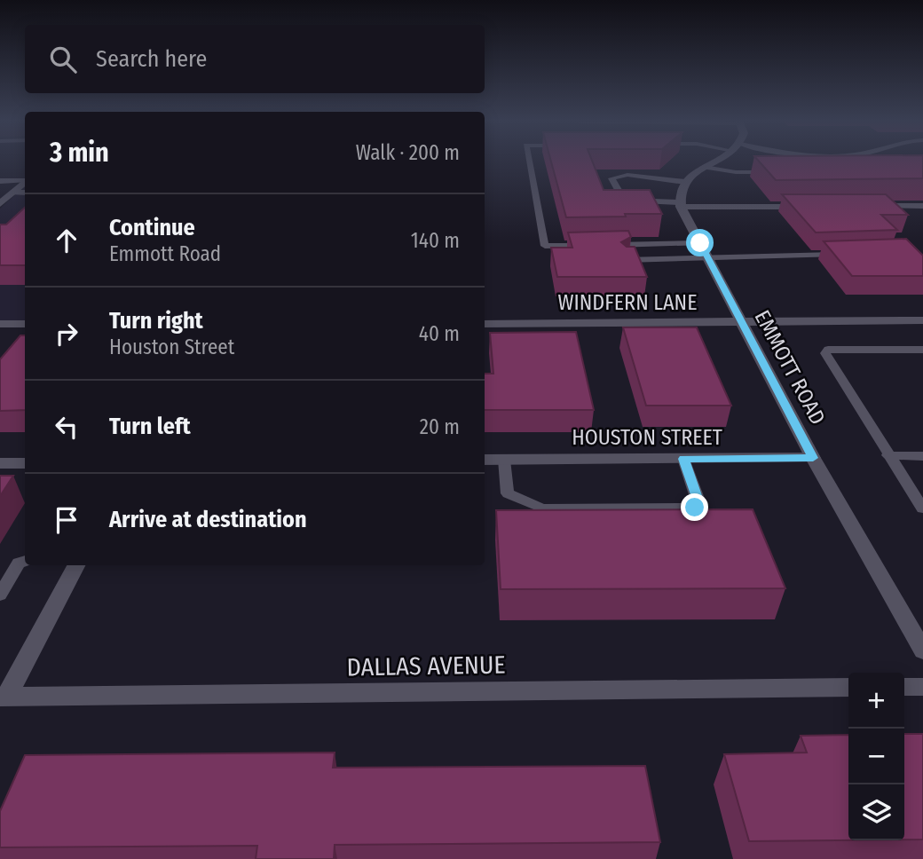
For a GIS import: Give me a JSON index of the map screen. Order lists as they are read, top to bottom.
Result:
{
  "streets": {
    "street": [
      "WINDFERN LANE",
      "EMMOTT ROAD",
      "HOUSTON STREET",
      "DALLAS AVENUE"
    ]
  },
  "crossings": [
    ["WINDFERN LANE", "EMMOTT ROAD"],
    ["EMMOTT ROAD", "HOUSTON STREET"]
  ],
  "page": {
    "search": "Search here",
    "heading": ["3 min", "Walk · 200 m"],
    "list": [
      ["Continue", "Emmott Road", "140 m"],
      ["Turn right", "Houston Street", "40 m"],
      ["Turn left", "20 m"],
      "Arrive at destination"
    ],
    "map_buttons": ["+", "−"]
  }
}
